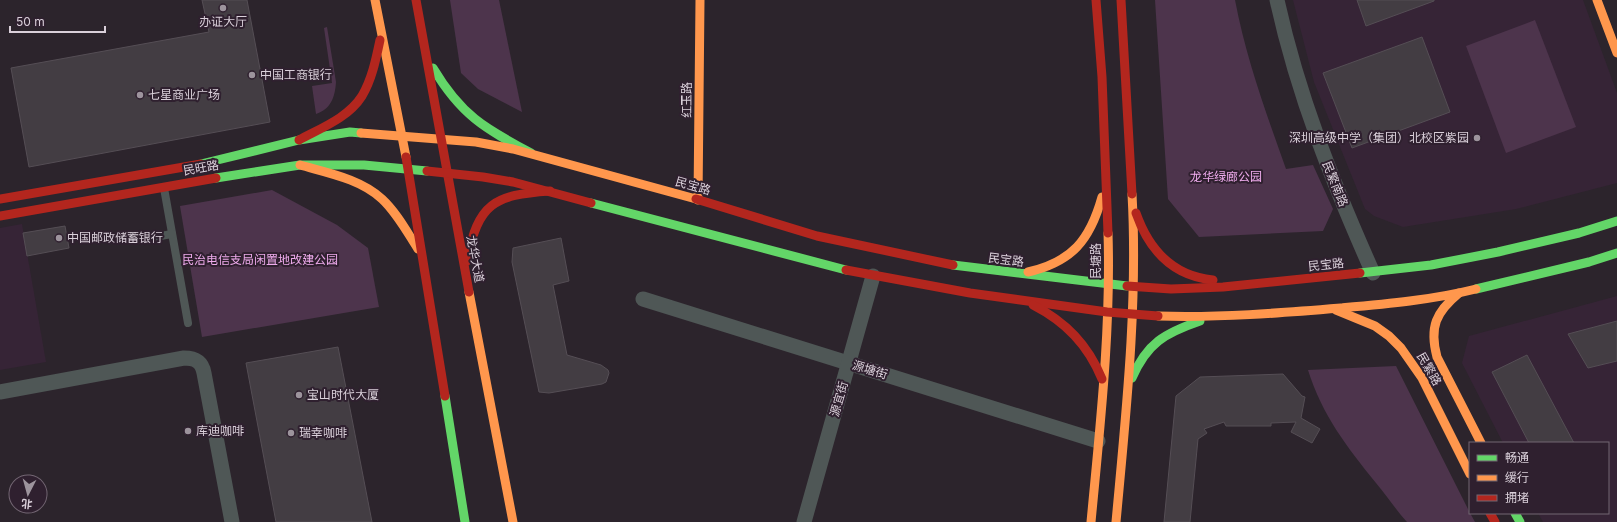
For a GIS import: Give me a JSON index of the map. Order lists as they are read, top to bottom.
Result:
{
  "streets": {
    "main road": [
      "红玉路",
      "民旺路",
      "民宝路",
      "龙华大道",
      "民塘路",
      "民繁路"
    ],
    "street": ["民繁南路", "源塘街", "源宜街"]
  },
  "crossings": [
    ["红玉路", "民宝路"],
    ["民旺路", "民宝路"],
    ["民繁南路", "民宝路"],
    ["民宝路", "龙华大道"],
    ["民宝路", "民塘路"],
    ["民塘路", "源塘街"],
    ["源塘街", "源宜街"]
  ],
  "parks": ["龙华绿廊公园", "民治电信支局闲置地改建公园"],
  "places": [
    "办证大厅",
    "中国工商银行",
    "七星商业广场",
    "深圳高级中学（集团）北校区紫园",
    "中国邮政储蓄银行",
    "宝山时代大厦",
    "库迪咖啡",
    "瑞幸咖啡"
  ],
  "legend": ["畅通", "缓行", "拥堵"],
  "scale_bar": "50 m",
  "north": "bottom"
}
